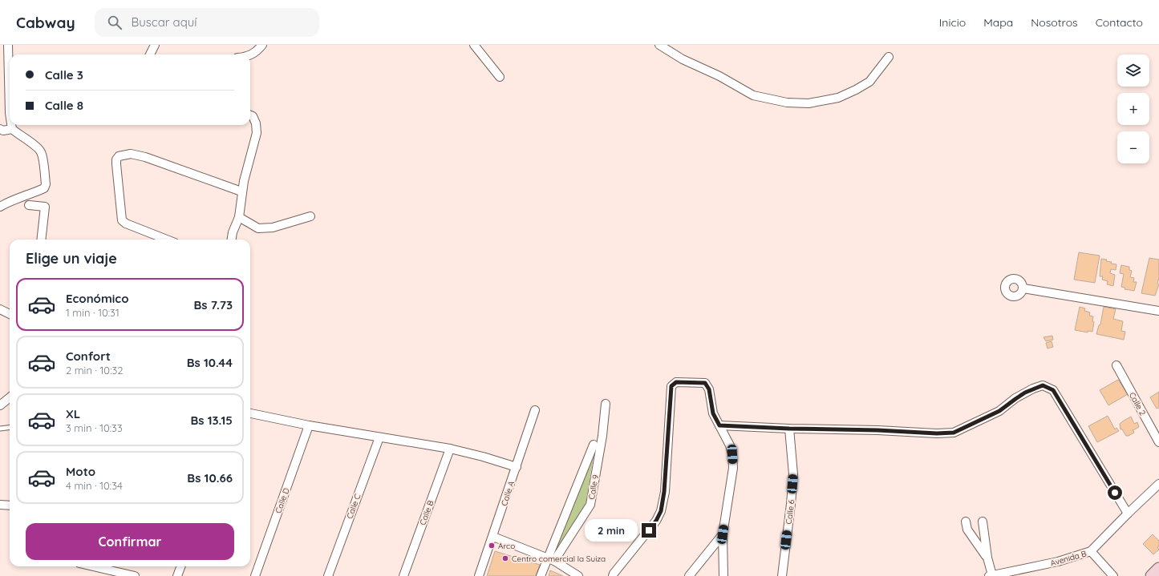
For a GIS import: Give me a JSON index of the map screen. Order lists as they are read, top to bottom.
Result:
{
  "streets": {
    "street": [
      "Calle 2",
      "Calle 9",
      "Calle A",
      "Calle D",
      "Calle C",
      "Calle 6",
      "Calle B",
      "Avenida B"
    ]
  },
  "places": ["Arco", "Centro comercial la Suiza"],
  "page": {
    "header": "Cabway",
    "search": "Buscar aquí",
    "nav": [
      "Inicio",
      "Mapa",
      "Nosotros",
      "Contacto"
    ],
    "map_buttons": ["+", "−"],
    "banner": ["Calle 3", "Calle 8"],
    "heading": "Elige un viaje",
    "list": [
      {
        "name": "Económico",
        "note": "1 min · 10:31",
        "value": "Bs 7.73"
      },
      {
        "name": "Confort",
        "note": "2 min · 10:32",
        "value": "Bs 10.44"
      },
      {
        "name": "XL",
        "note": "3 min · 10:33",
        "value": "Bs 13.15"
      },
      {
        "name": "Moto",
        "note": "4 min · 10:34",
        "value": "Bs 10.66"
      }
    ],
    "buttons": "Confirmar",
    "bubble": "2 min"
  }
}
